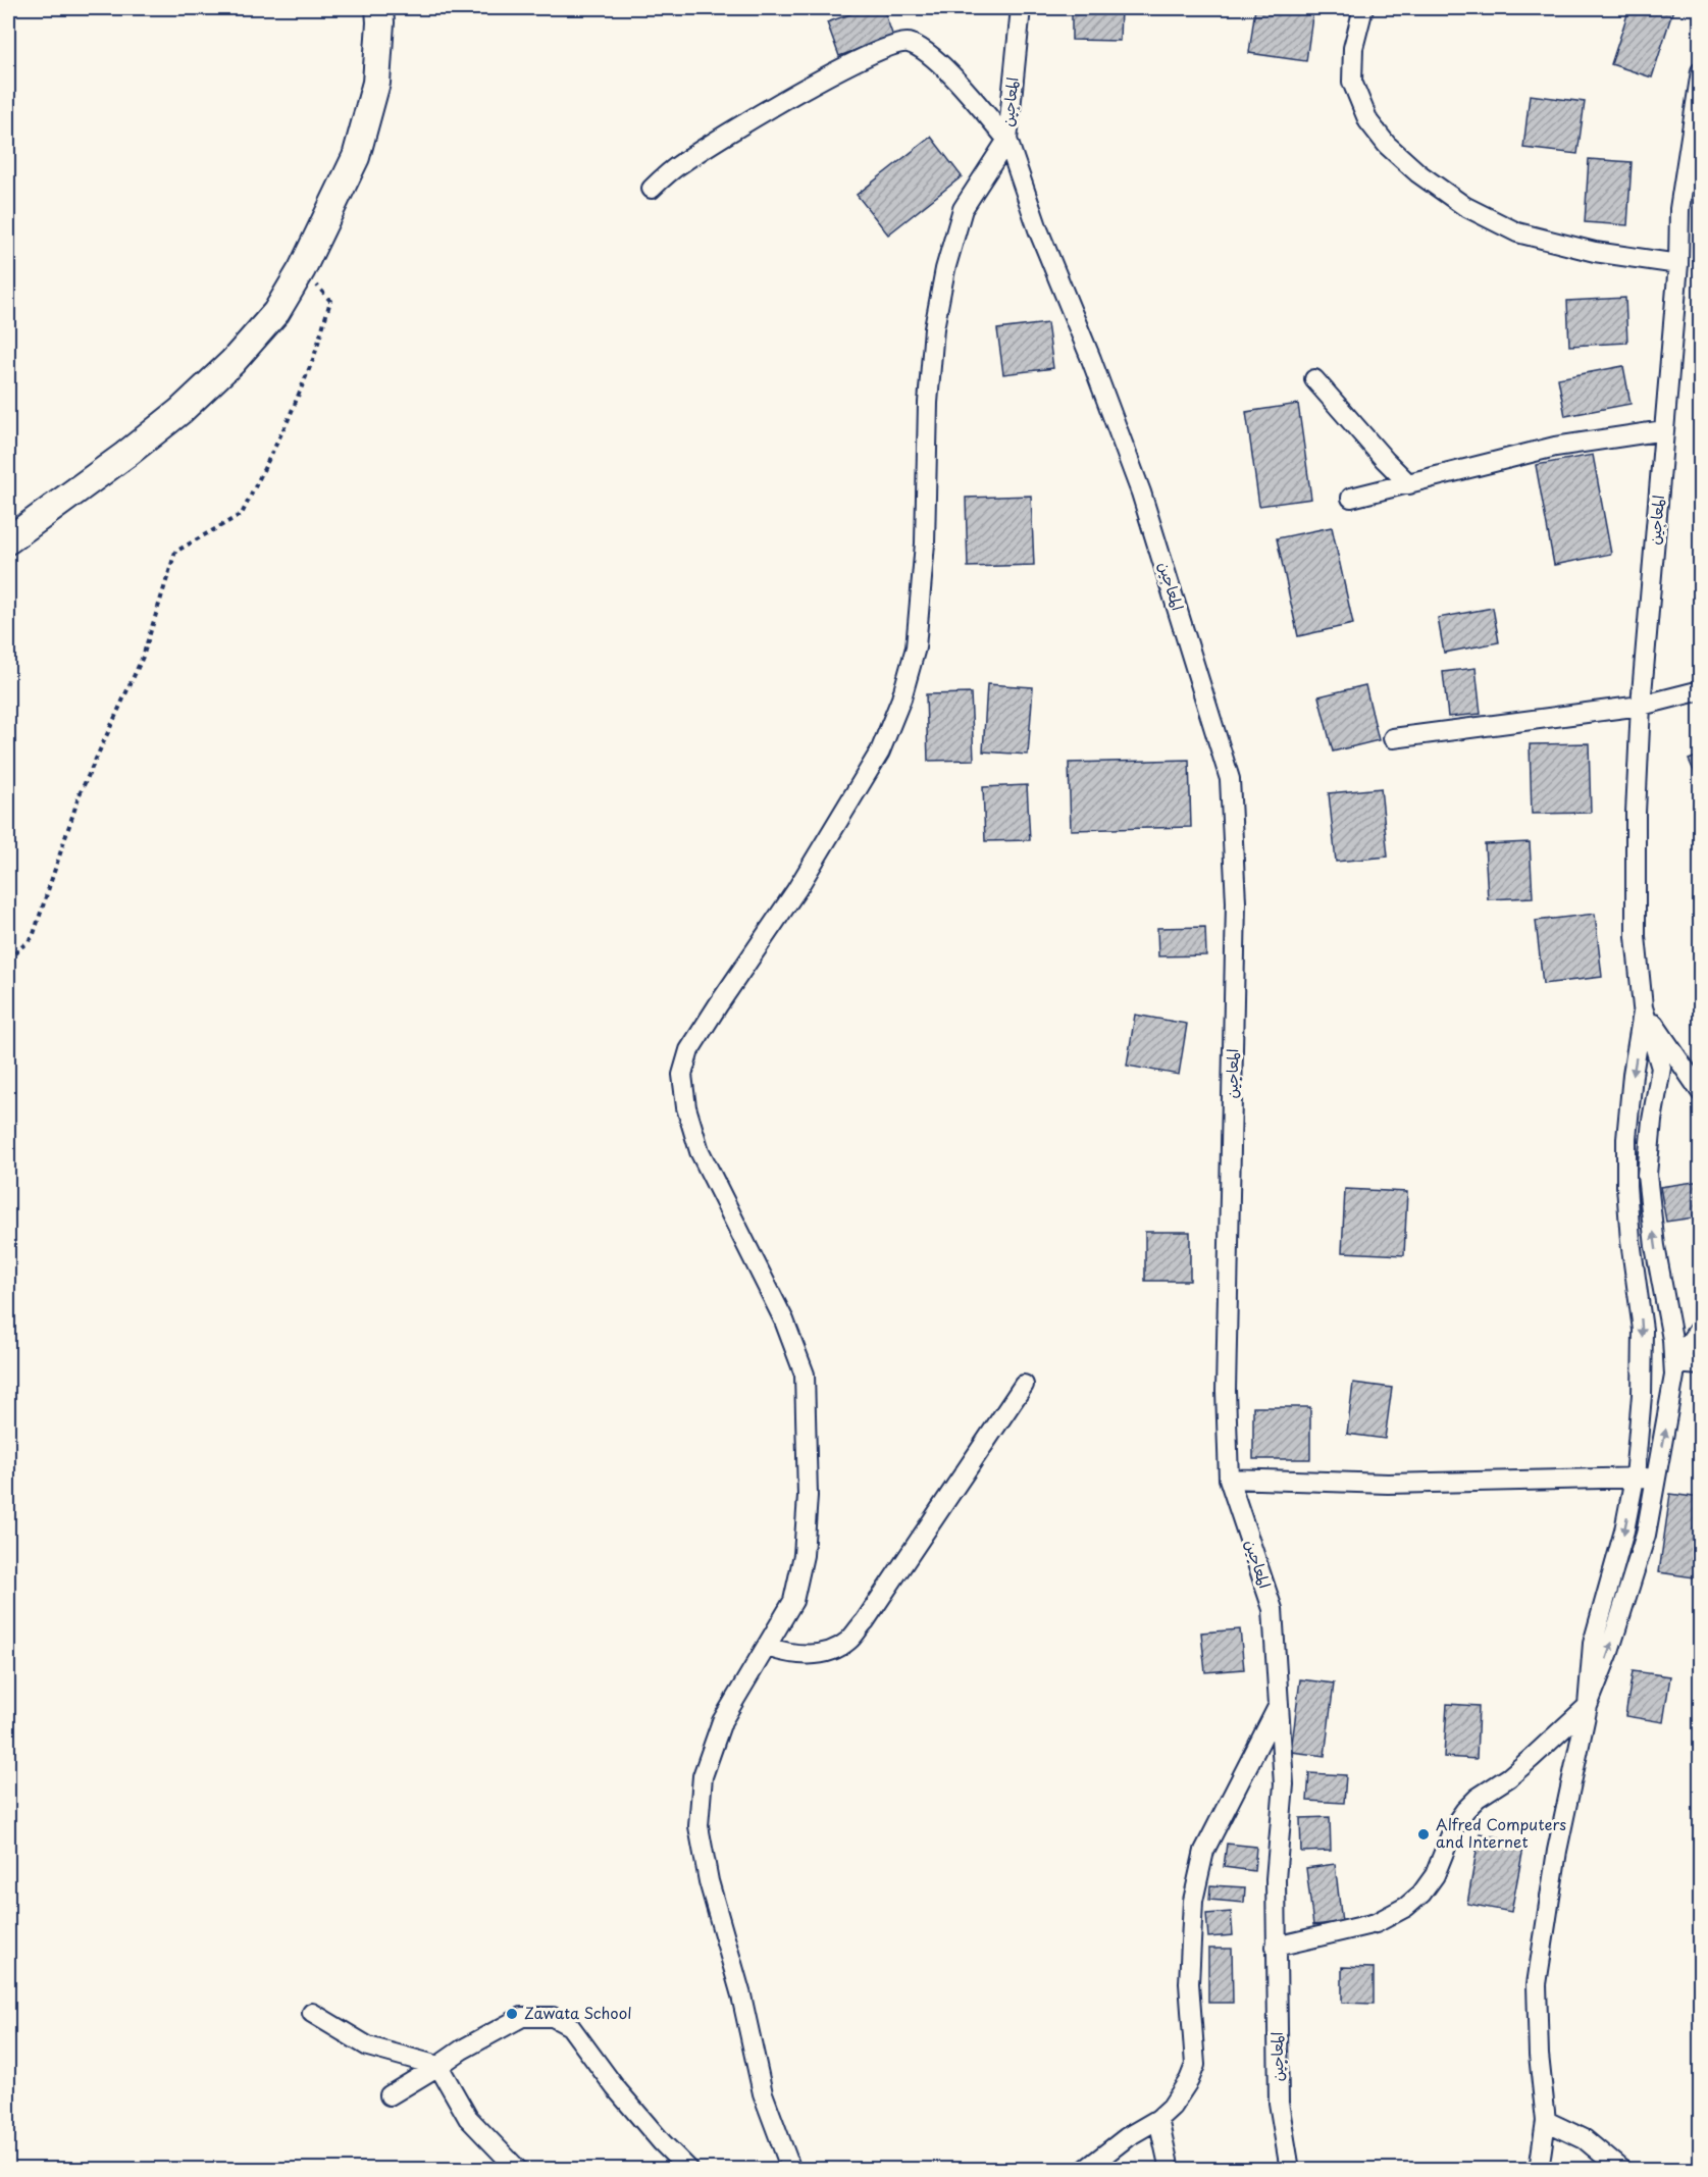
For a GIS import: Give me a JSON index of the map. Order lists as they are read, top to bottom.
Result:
{
  "streets": {
    "street": ["المعاجين"]
  },
  "places": ["Alfred Computers and Internet", "Zawata School"]
}
